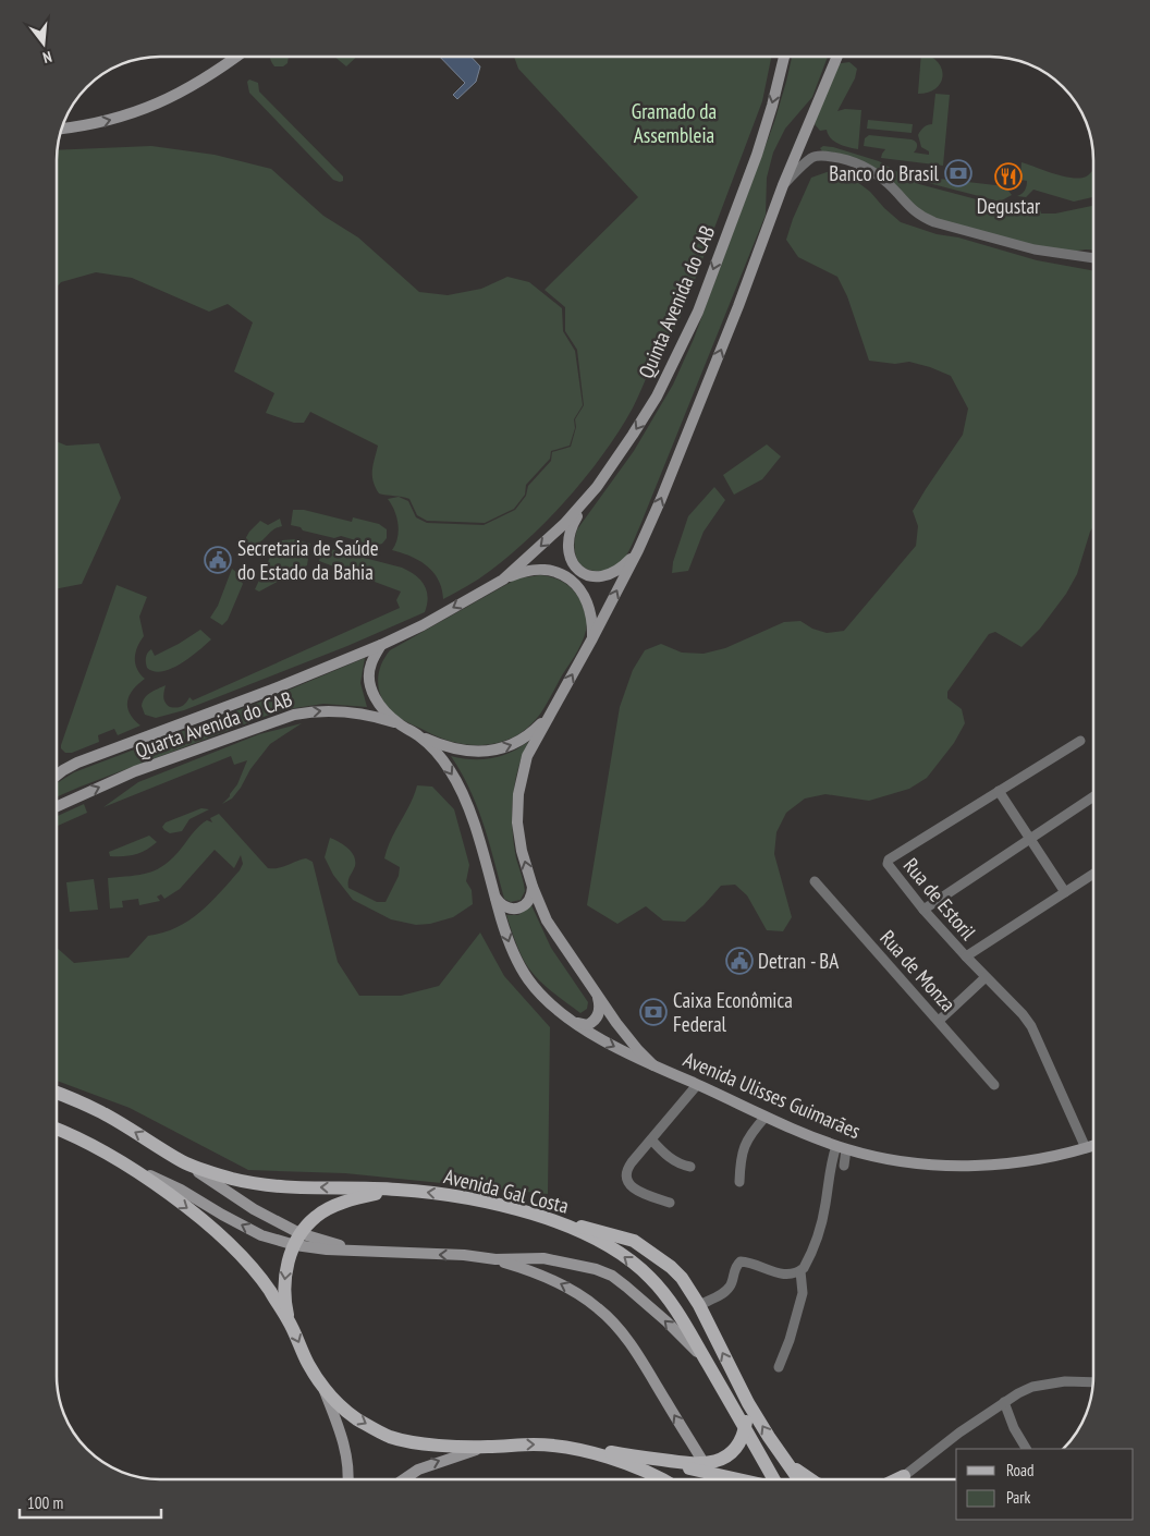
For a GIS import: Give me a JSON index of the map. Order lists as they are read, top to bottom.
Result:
{
  "streets": {
    "main road": [
      "Quinta Avenida do CAB",
      "Quarta Avenida do CAB",
      "Avenida Ulisses Guimarães",
      "Avenida Gal Costa"
    ],
    "street": ["Rua de Estoril", "Rua de Monza"]
  },
  "crossings": [
    ["Quinta Avenida do CAB", "Quarta Avenida do CAB"],
    ["Quarta Avenida do CAB", "Avenida Ulisses Guimarães"],
    ["Rua de Estoril", "Avenida Ulisses Guimarães"]
  ],
  "parks": ["Gramado da Assembleia"],
  "places": {
    "bank": ["Banco do Brasil", "Caixa Econômica Federal"],
    "restaurant": ["Degustar"],
    "public building": ["Secretaria de Saúde do Estado da Bahia", "Detran - BA"]
  },
  "legend": ["Road", "Park"],
  "scale_bar": "100 m",
  "north": "bottom"
}
